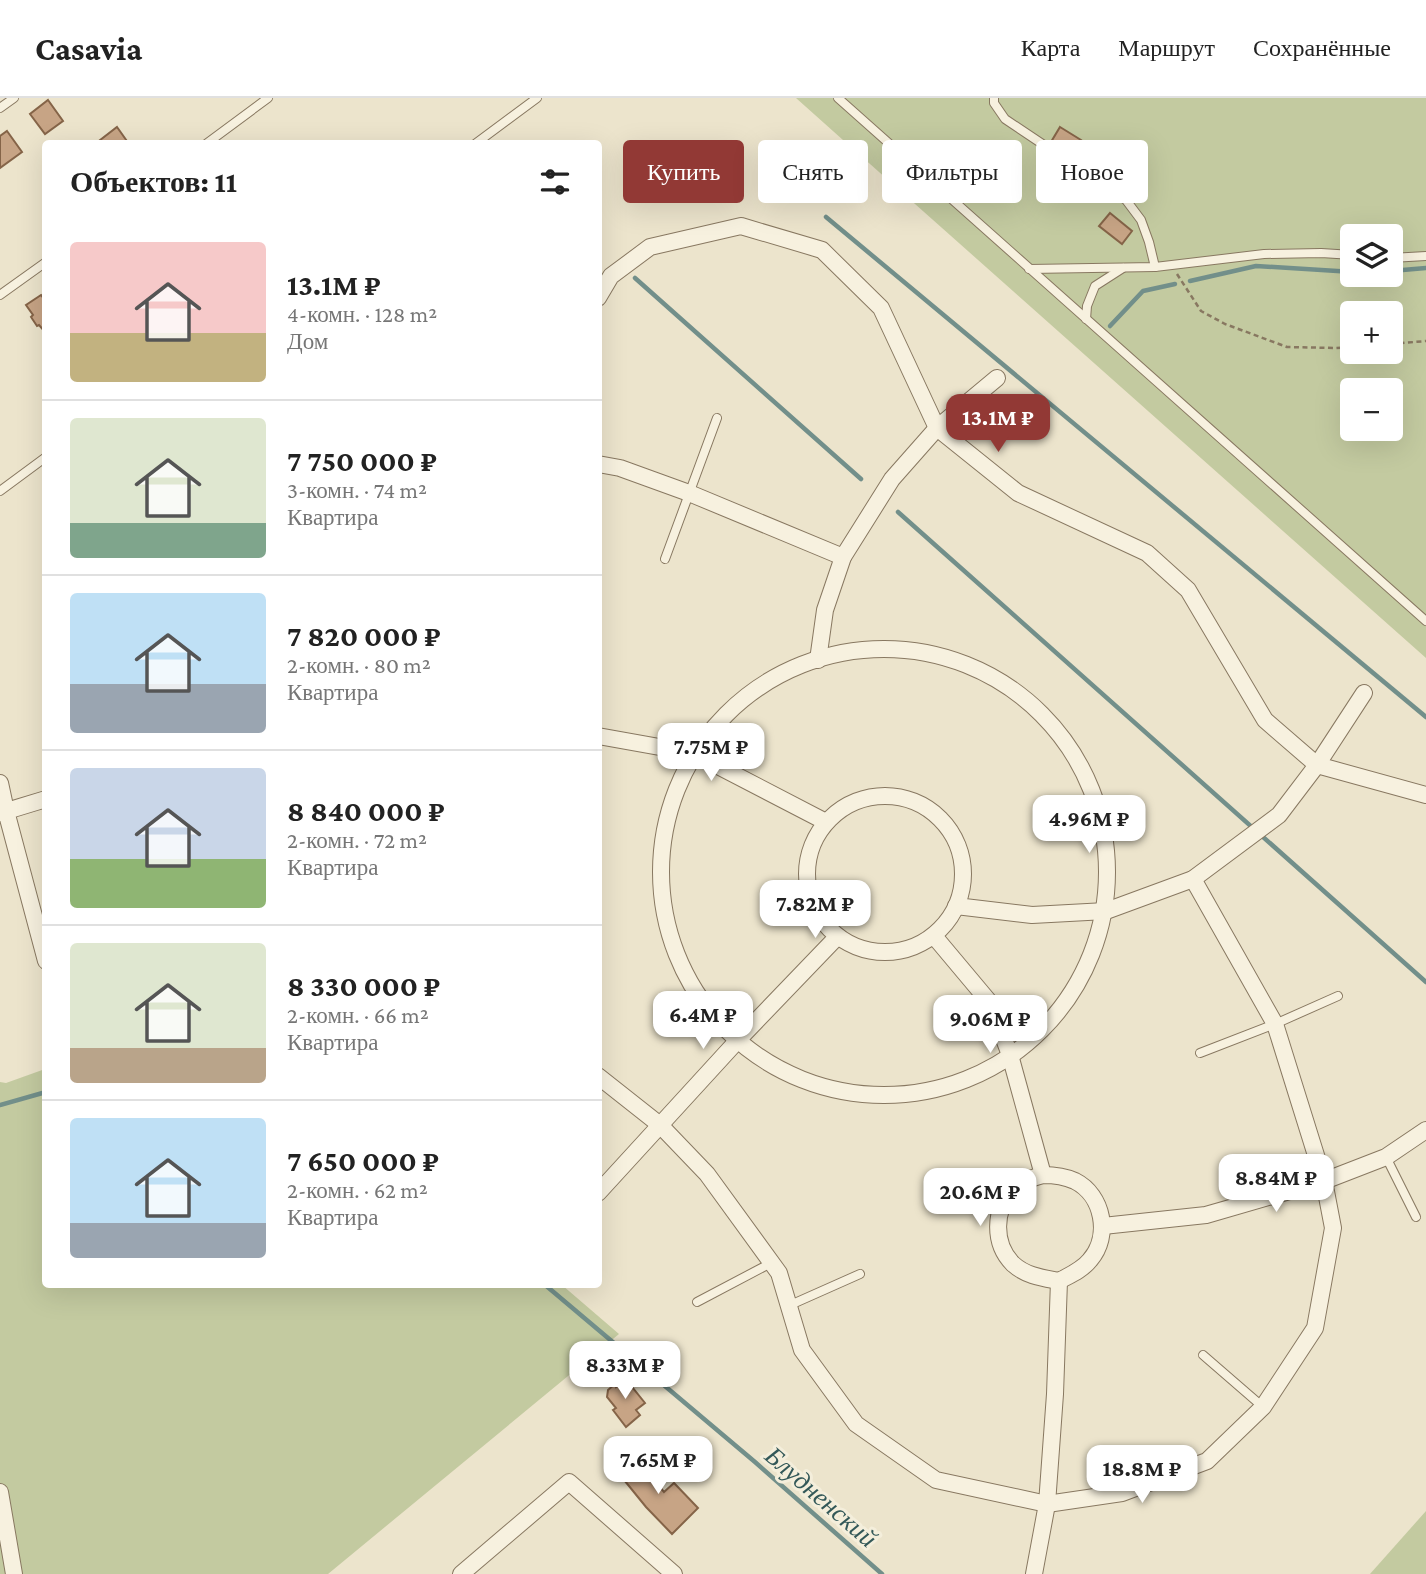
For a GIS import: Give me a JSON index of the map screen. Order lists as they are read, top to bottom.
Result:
{
  "water": ["Блудненский"],
  "page": {
    "header": "Casavia",
    "nav": ["Карта", "Маршрут", "Сохранённые"],
    "chip": [
      "Купить",
      "Снять",
      "Фильтры",
      "Новое"
    ],
    "heading": "Объектов: 11",
    "map_buttons": ["+", "−"],
    "list": [
      {
        "name": "13.1M ₽",
        "note": "4-комн. · 128 m² · Дом"
      },
      {
        "name": "7 750 000 ₽",
        "note": "3-комн. · 74 m² · Квартира"
      },
      {
        "name": "7 820 000 ₽",
        "note": "2-комн. · 80 m² · Квартира"
      },
      {
        "name": "8 840 000 ₽",
        "note": "2-комн. · 72 m² · Квартира"
      },
      {
        "name": "8 330 000 ₽",
        "note": "2-комн. · 66 m² · Квартира"
      },
      {
        "name": "7 650 000 ₽",
        "note": "2-комн. · 62 m² · Квартира"
      }
    ],
    "price": [
      "13.1M ₽",
      "7.75M ₽",
      "4.96M ₽",
      "7.82M ₽",
      "6.4M ₽",
      "9.06M ₽",
      "8.84M ₽",
      "20.6M ₽",
      "8.33M ₽",
      "7.65M ₽",
      "18.8M ₽"
    ]
  }
}
